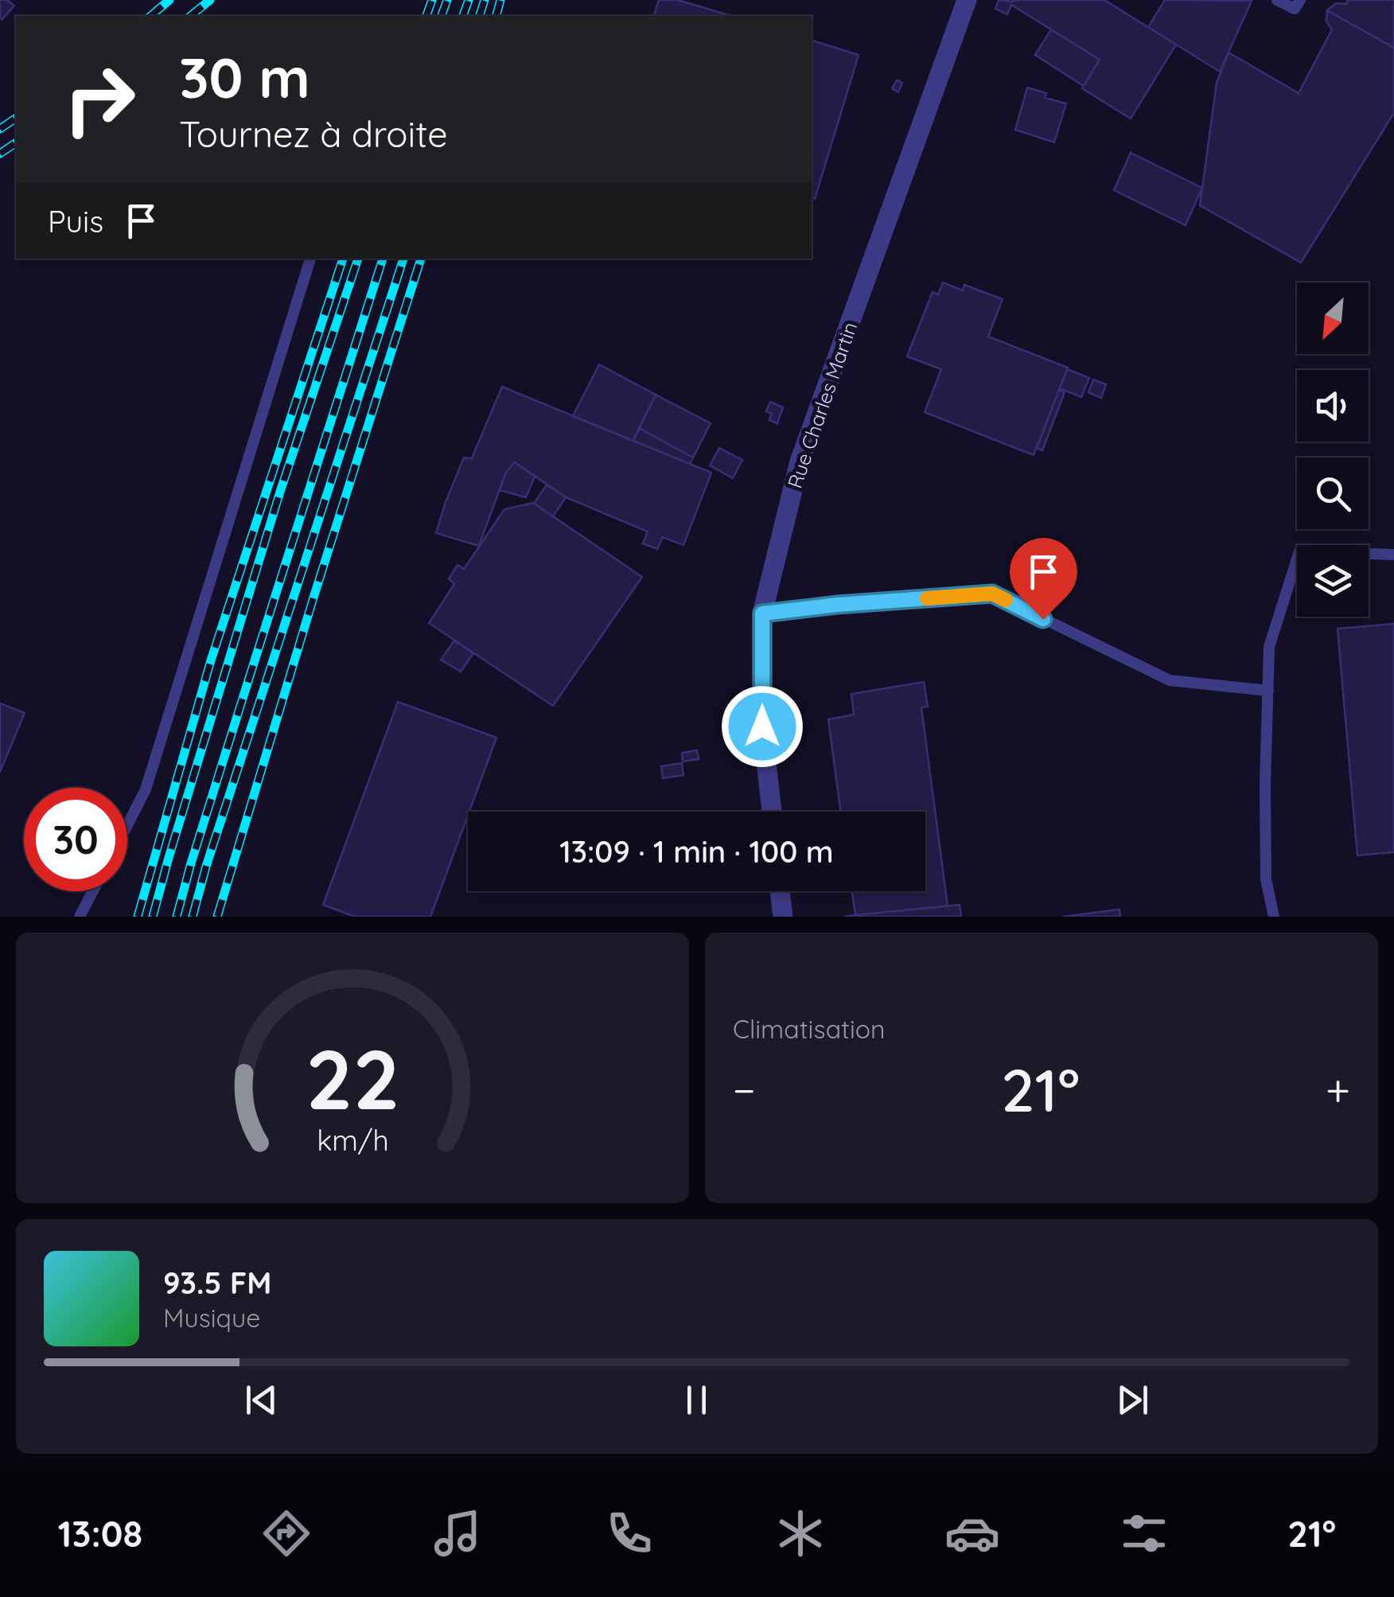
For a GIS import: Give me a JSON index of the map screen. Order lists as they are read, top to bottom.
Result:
{
  "streets": {
    "street": ["Rue Charles Martin"]
  },
  "north": "bottom left",
  "page": {
    "turn": ["30 m", "Tournez à droite"],
    "then": "Puis",
    "limit": "30",
    "trip": "13:09 · 1 min · 100 m",
    "tile": "Climatisation",
    "heat": ["−", "21°", "+"],
    "song": ["93.5 FM", "Musique"],
    "tabs": ["13:08", "21°"],
    "gauge": ["22", "km/h"]
  }
}
